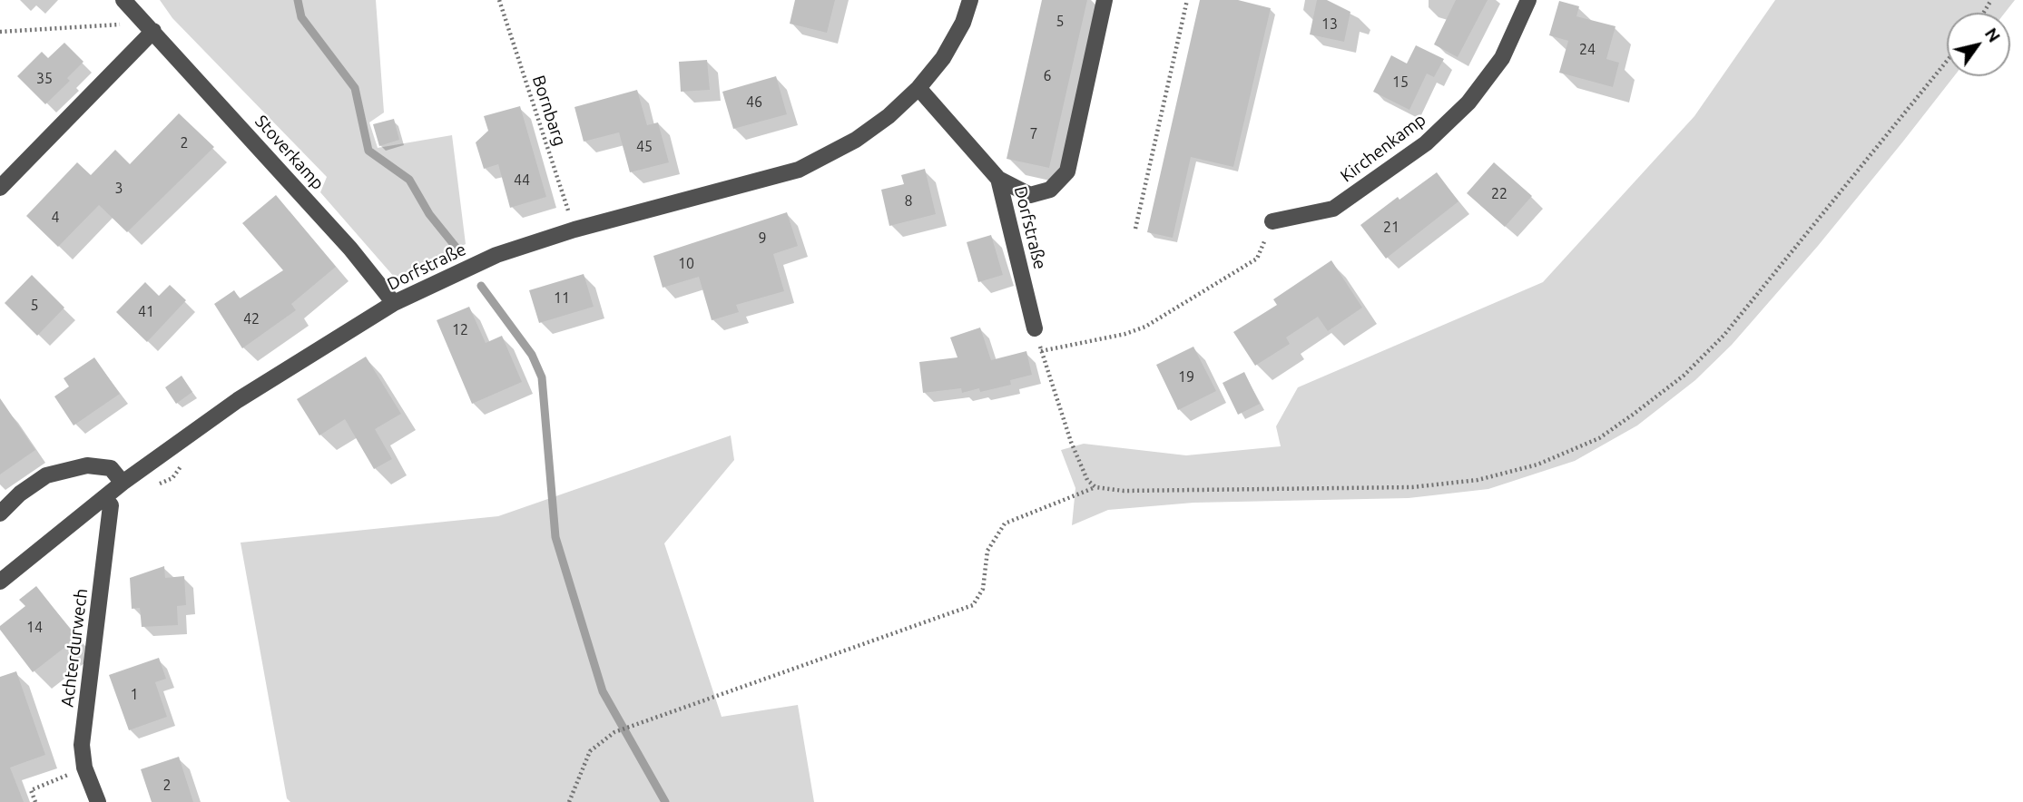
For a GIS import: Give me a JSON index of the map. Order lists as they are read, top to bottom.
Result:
{
  "streets": {
    "street": [
      "Kirchenkamp",
      "Stoverkamp",
      "Dorfstraße",
      "Achterdurwech"
    ],
    "path": ["Bornbarg"]
  },
  "crossings": [
    ["Bornbarg", "Dorfstraße"],
    ["Stoverkamp", "Dorfstraße"],
    ["Dorfstraße", "Achterdurwech"]
  ],
  "house_numbers": [
    "5",
    "13",
    "24",
    "6",
    "35",
    "15",
    "46",
    "7",
    "2",
    "45",
    "44",
    "3",
    "22",
    "8",
    "4",
    "21",
    "9",
    "10",
    "11",
    "5",
    "41",
    "42",
    "12",
    "19",
    "14",
    "1",
    "2"
  ],
  "north": "top right"
}
